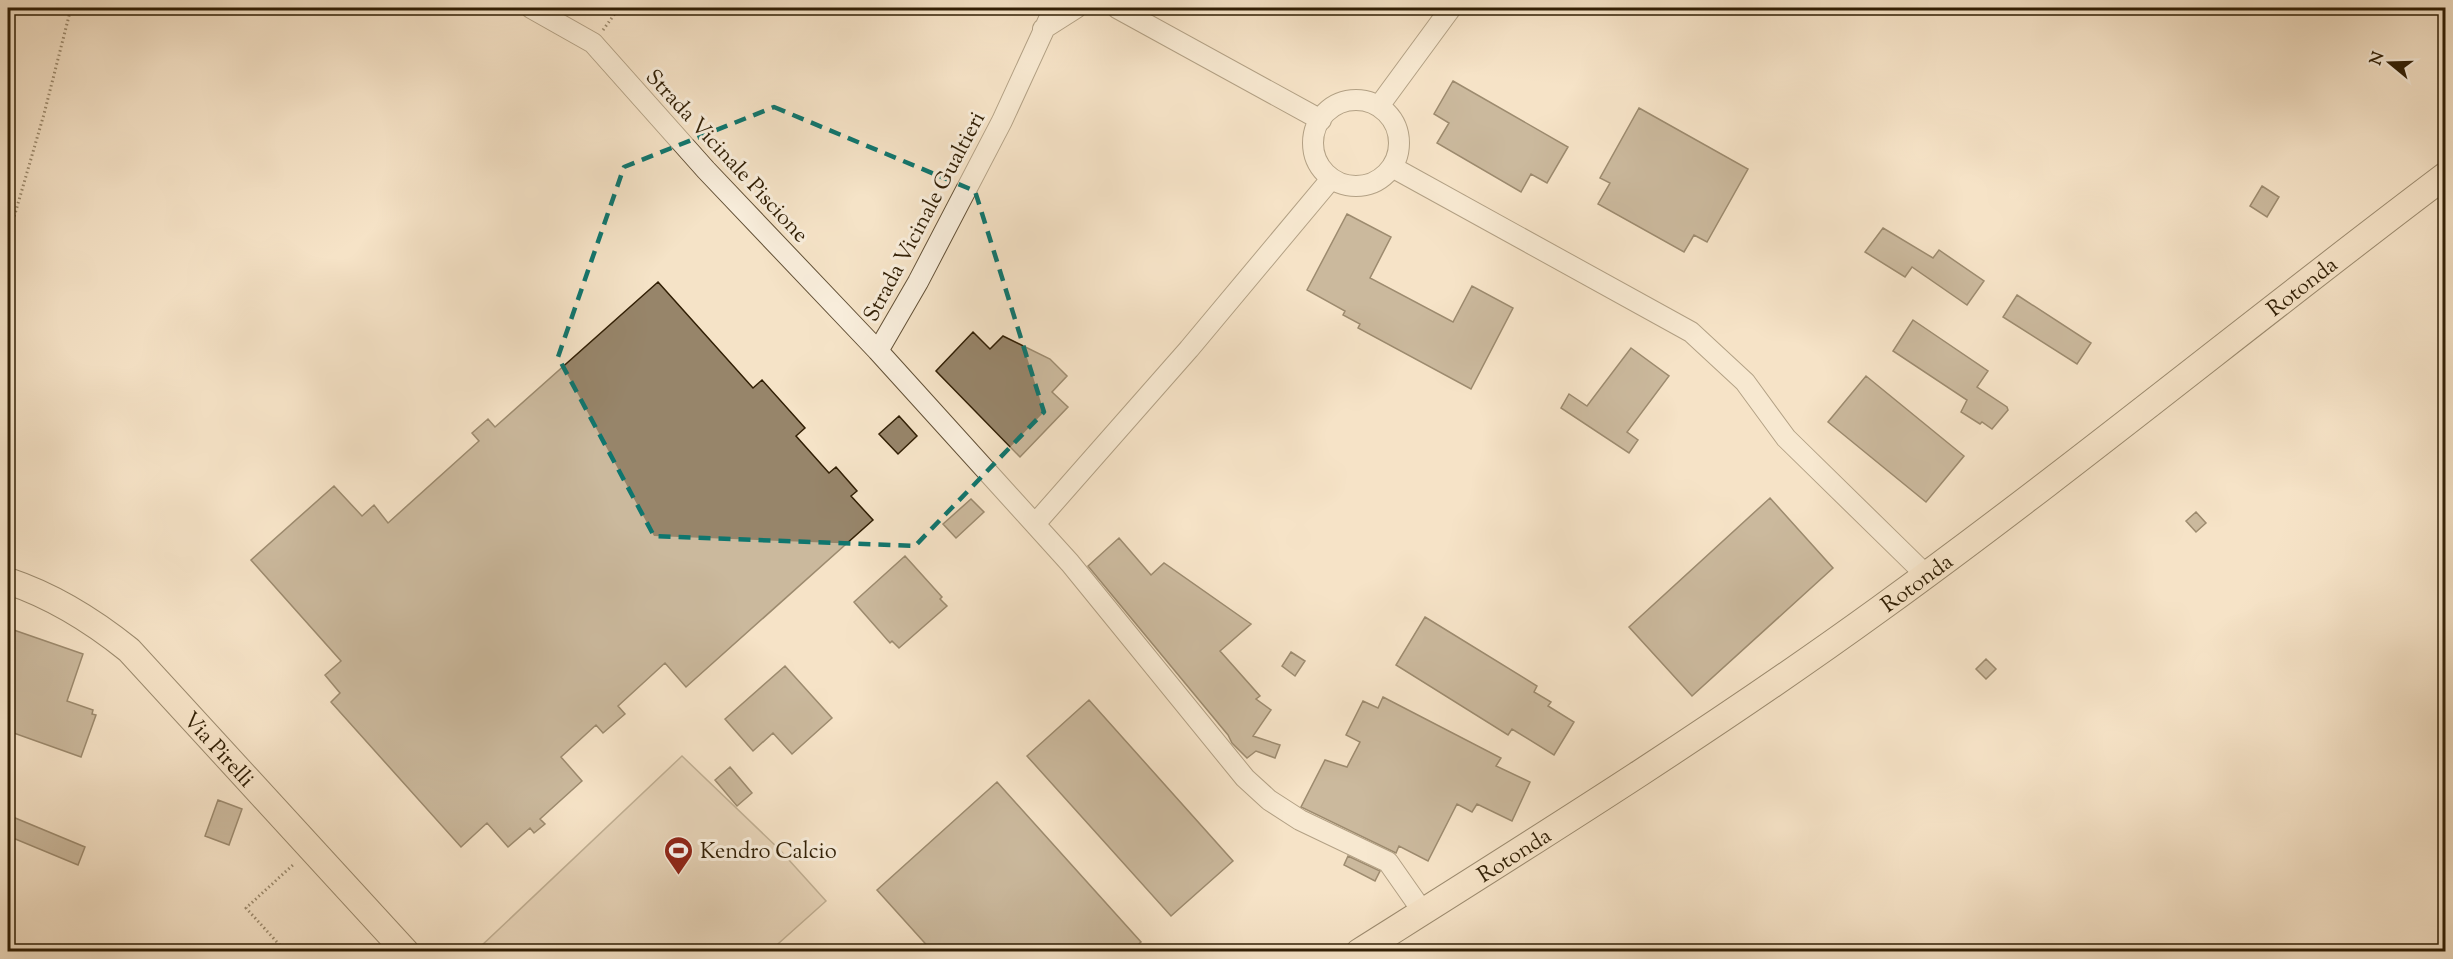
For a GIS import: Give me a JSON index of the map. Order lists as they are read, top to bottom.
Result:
{
  "streets": {
    "main road": ["Rotonda", "Via Pirelli"],
    "street": ["Strada Vicinale Piscione", "Strada Vicinale Gualtieri"]
  },
  "crossings": [
    ["Strada Vicinale Piscione", "Strada Vicinale Gualtieri"],
    ["Strada Vicinale Gualtieri", "Rotonda"]
  ],
  "places": {
    "sports": ["Kendro Calcio"]
  },
  "north": "left"
}
